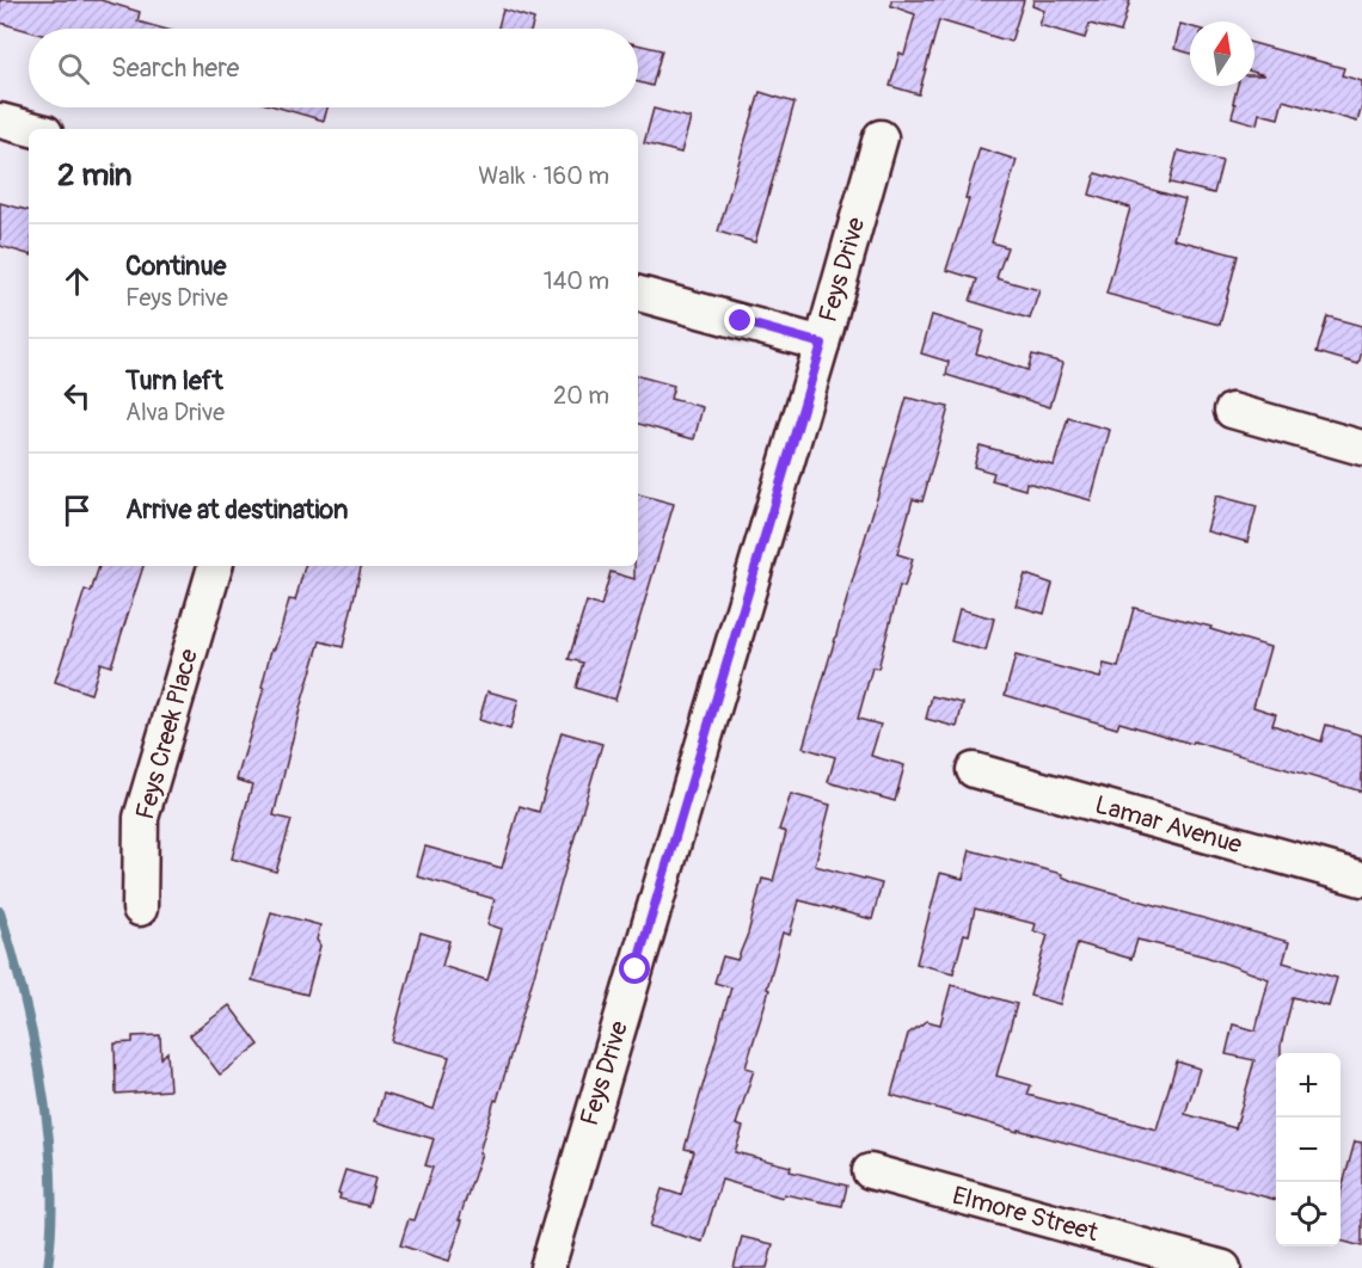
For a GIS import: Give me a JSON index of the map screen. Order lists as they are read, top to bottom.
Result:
{
  "streets": {
    "street": [
      "Feys Drive",
      "Feys Creek Place",
      "Lamar Avenue",
      "Elmore Street"
    ]
  },
  "north": "top",
  "page": {
    "search": "Search here",
    "heading": ["2 min", "Walk · 160 m"],
    "list": [
      ["Continue", "Feys Drive", "140 m"],
      ["Turn left", "Alva Drive", "20 m"],
      "Arrive at destination"
    ],
    "map_buttons": ["+", "−"]
  }
}
